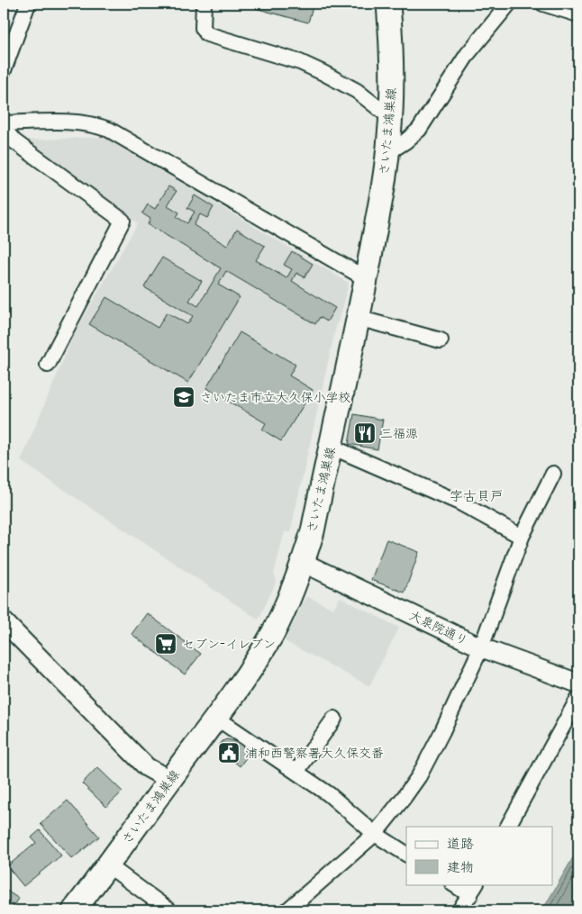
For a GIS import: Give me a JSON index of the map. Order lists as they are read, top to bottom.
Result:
{
  "streets": {
    "main road": ["さいたま鴻巣線"],
    "street": ["大泉院通り"]
  },
  "crossings": [
    ["さいたま鴻巣線", "大泉院通り"]
  ],
  "districts": ["字古貝戸"],
  "places": {
    "school or university": ["さいたま市立大久保小学校"],
    "restaurant": ["三福源"],
    "supermarket": ["セブン-イレブン"],
    "public building": ["浦和西警察署大久保交番"]
  },
  "legend": ["道路", "建物"]
}
